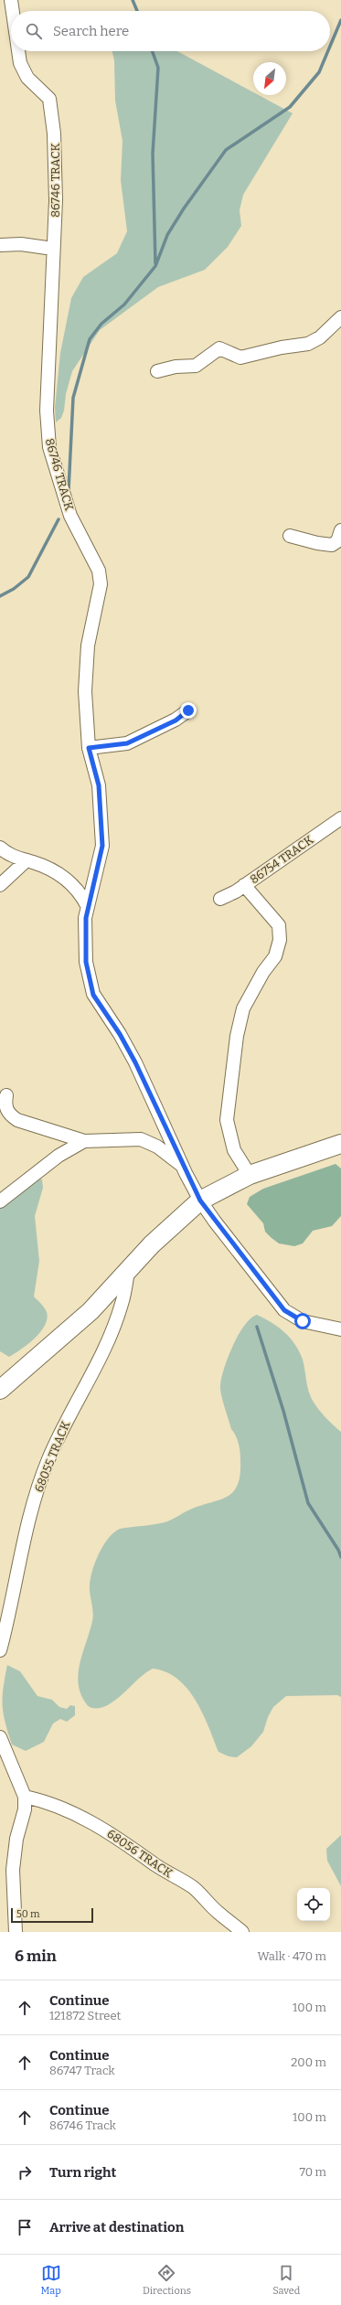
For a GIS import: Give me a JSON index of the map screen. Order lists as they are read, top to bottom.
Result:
{
  "streets": {
    "street": [
      "86746 TRACK",
      "86754 TRACK",
      "68055 TRACK",
      "68056 TRACK"
    ]
  },
  "scale_bar": "50 m",
  "north": "bottom left",
  "page": {
    "search": "Search here",
    "scale": "50 m",
    "heading": ["6 min", "Walk · 470 m"],
    "list": [
      ["Continue", "121872 Street", "100 m"],
      ["Continue", "86747 Track", "200 m"],
      ["Continue", "86746 Track", "100 m"],
      ["Turn right", "70 m"],
      "Arrive at destination"
    ],
    "nav": ["Map", "Directions", "Saved"]
  }
}
